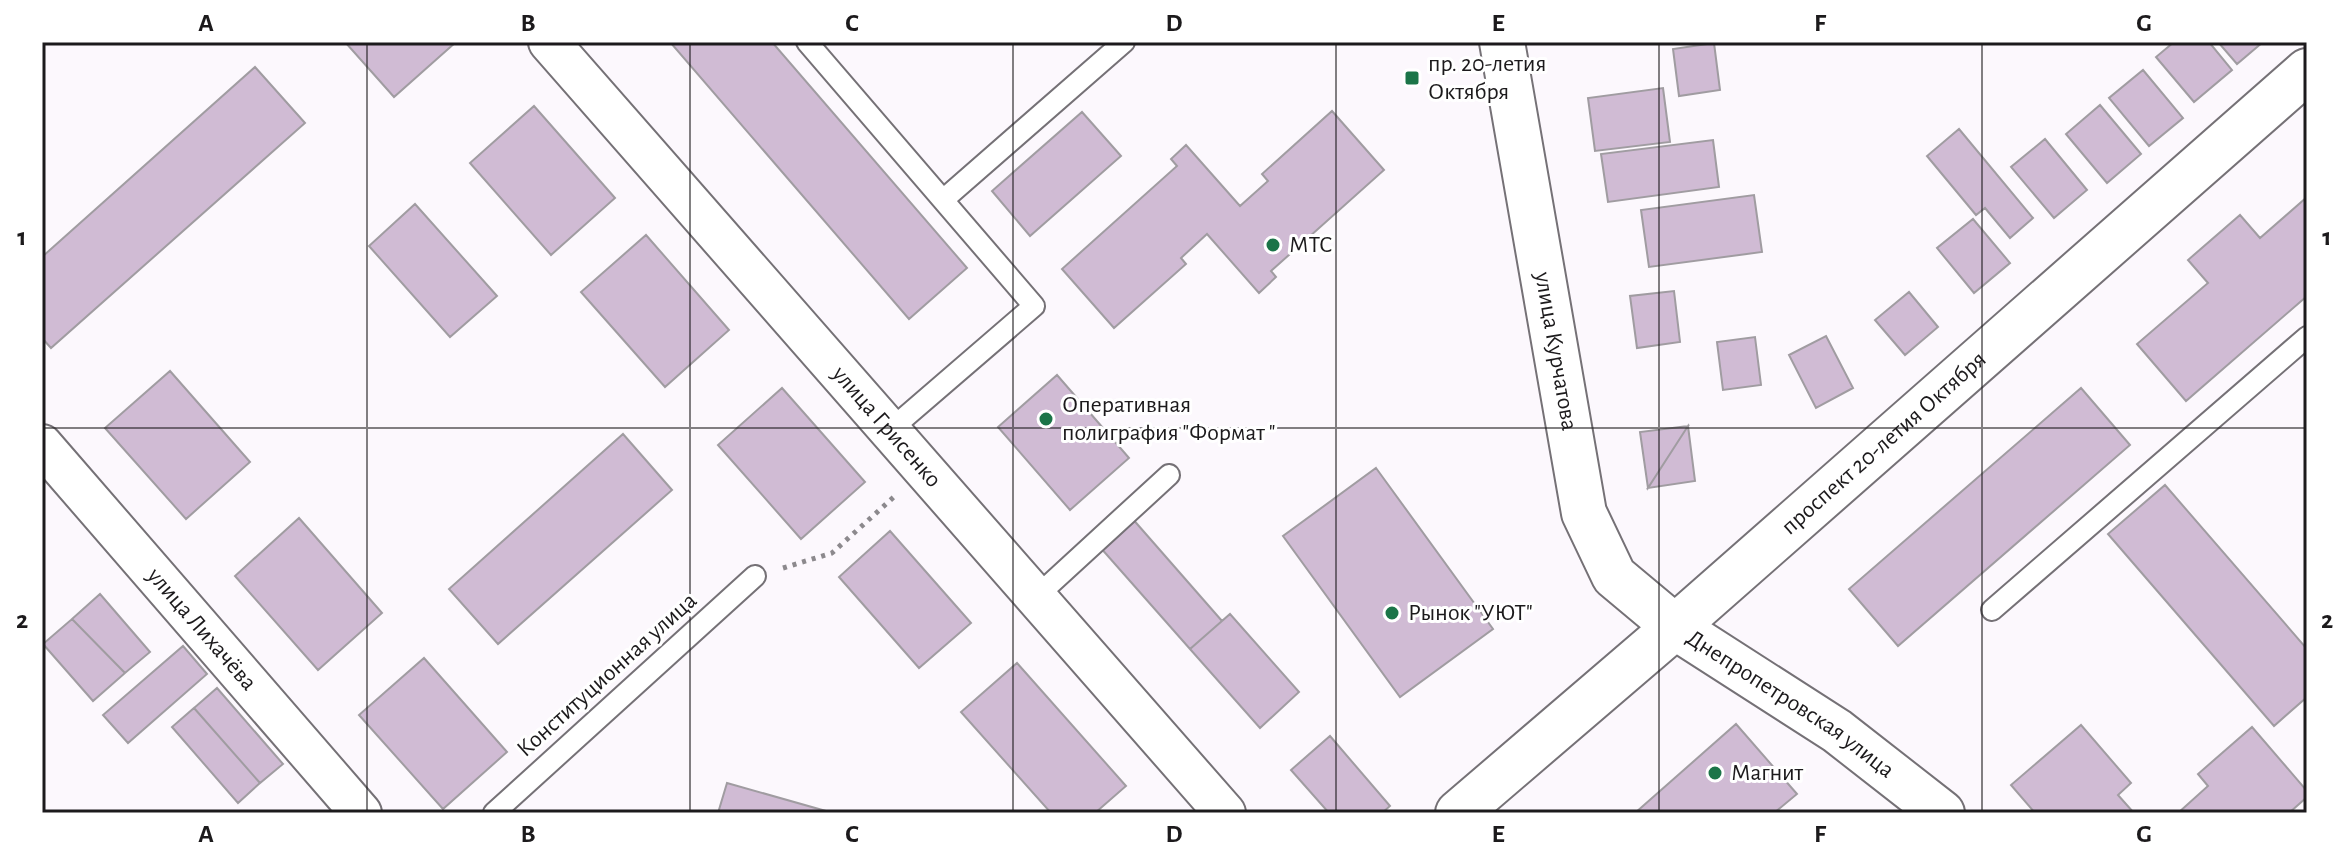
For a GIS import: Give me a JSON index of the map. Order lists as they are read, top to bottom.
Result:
{
  "streets": {
    "street": [
      "улица Курчатова",
      "улица Грисенко",
      "проспект 20-летия Октября",
      "улица Лихачёва",
      "Днепропетровская улица"
    ],
    "lane": ["Конституционная улица"]
  },
  "crossings": [
    ["улица Курчатова", "проспект 20-летия Октября"],
    ["улица Курчатова", "Днепропетровская улица"],
    ["проспект 20-летия Октября", "Днепропетровская улица"]
  ],
  "places": {
    "transit": ["пр. 20-летия Октября"],
    "other": [
      "МТС",
      "Оперативная полиграфия \"Формат \"",
      "Рынок \"УЮТ\"",
      "Магнит"
    ]
  },
  "grid": {
    "columns": [
      "A",
      "B",
      "C",
      "D",
      "E",
      "F",
      "G"
    ],
    "rows": ["1", "2"]
  }
}
